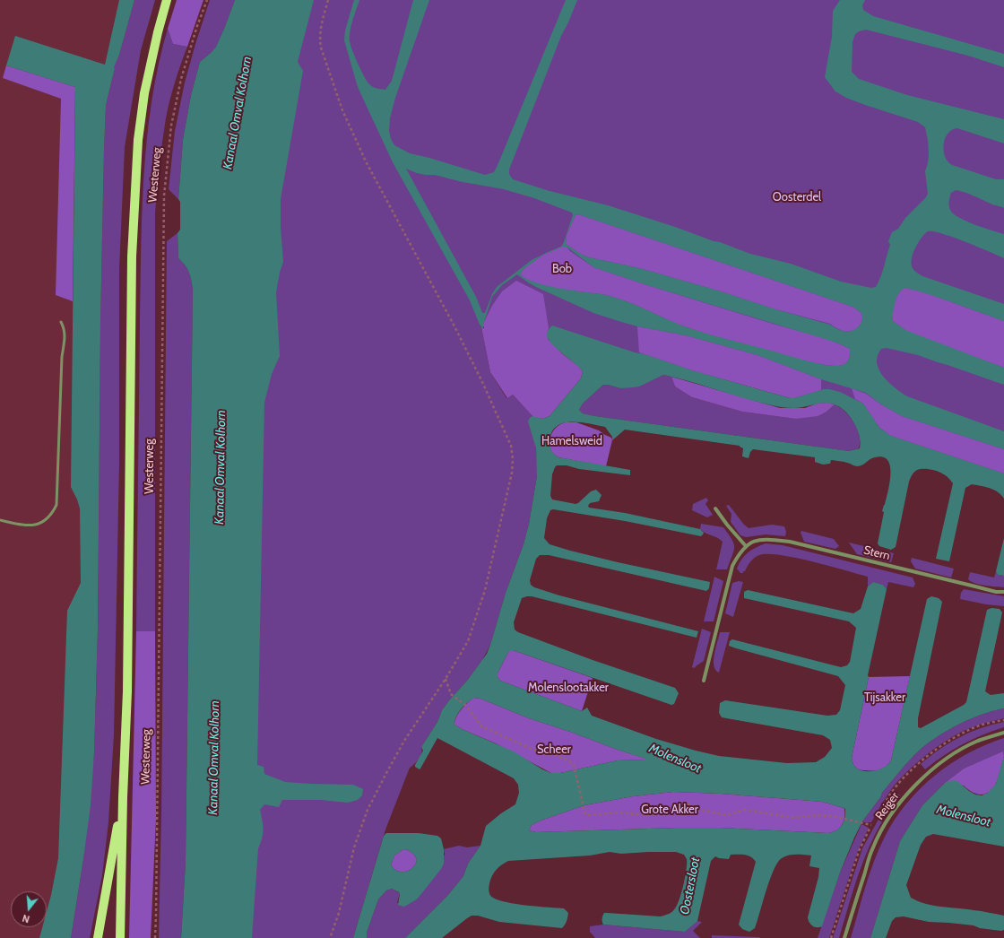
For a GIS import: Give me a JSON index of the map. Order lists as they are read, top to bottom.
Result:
{
  "streets": {
    "main road": ["Westerweg"],
    "street": ["Stern", "Reiger"]
  },
  "water": ["Kanaal Omval Kolhorn", "Molensloot", "Oostersloot"],
  "parks": [
    "Oosterdel",
    "Bob",
    "Hamelsweid",
    "Molenslootakker",
    "Tijsakker",
    "Scheer",
    "Grote Akker"
  ],
  "north": "bottom"
}
